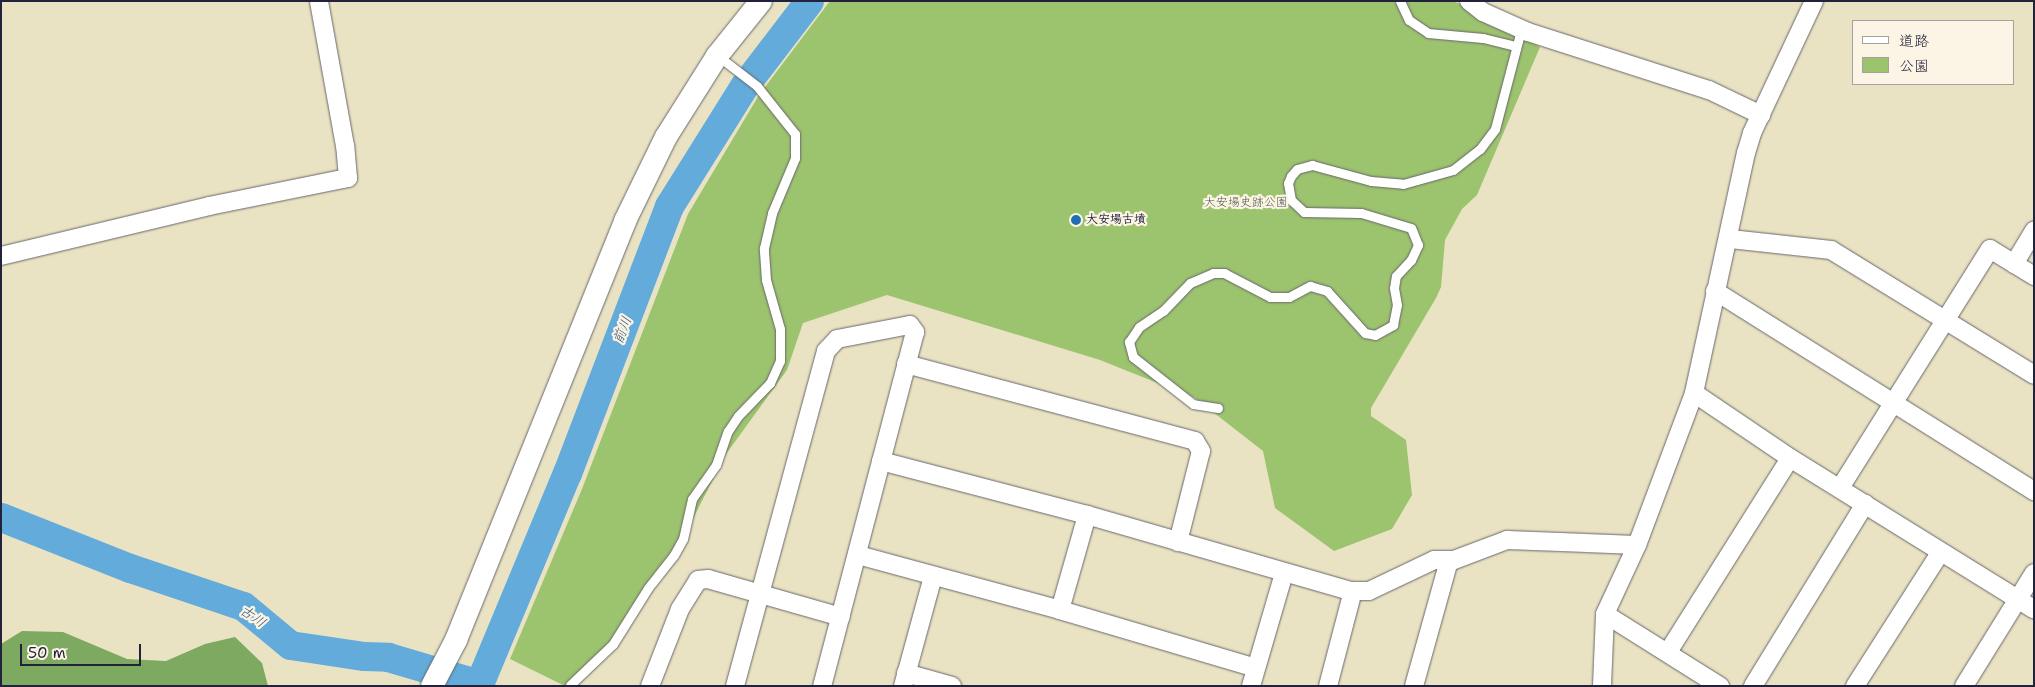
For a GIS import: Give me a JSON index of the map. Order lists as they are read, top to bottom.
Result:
{
  "water": ["前川", "古川"],
  "parks": ["大安場史跡公園"],
  "places": ["大安場古墳"],
  "legend": ["道路", "公園"],
  "scale_bar": "50 m"
}
